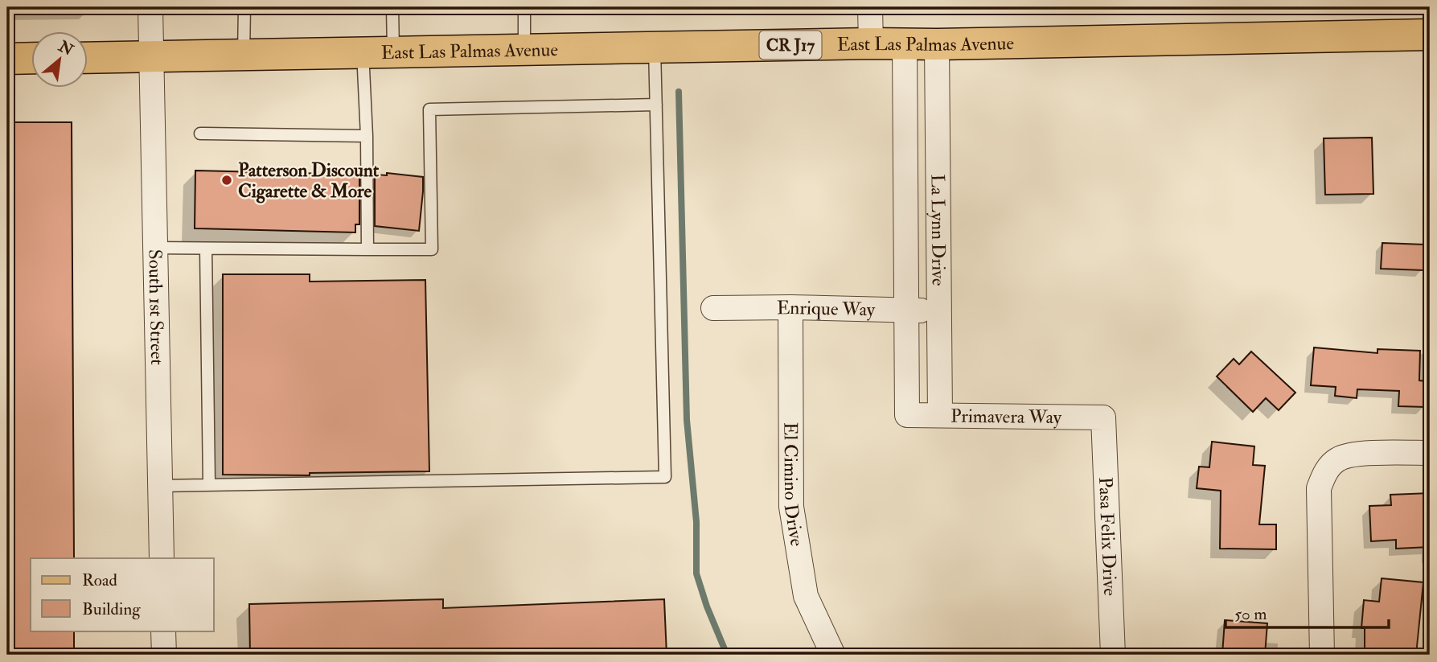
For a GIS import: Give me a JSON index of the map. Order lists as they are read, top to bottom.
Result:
{
  "streets": {
    "main road": ["East Las Palmas Avenue", "CR J17"],
    "street": [
      "La Lynn Drive",
      "South 1st Street",
      "Enrique Way",
      "Primavera Way",
      "El Cimino Drive",
      "Pasa Felix Drive"
    ]
  },
  "crossings": [
    ["East Las Palmas Avenue", "CR J17"],
    ["East Las Palmas Avenue", "La Lynn Drive"],
    ["East Las Palmas Avenue", "South 1st Street"],
    ["CR J17", "South 1st Street"],
    ["La Lynn Drive", "Enrique Way"],
    ["La Lynn Drive", "Primavera Way"],
    ["Enrique Way", "El Cimino Drive"],
    ["Primavera Way", "Pasa Felix Drive"]
  ],
  "places": ["Patterson Discount Cigarette & More"],
  "legend": ["Road", "Building"],
  "scale_bar": "50 m",
  "north": "top right"
}
